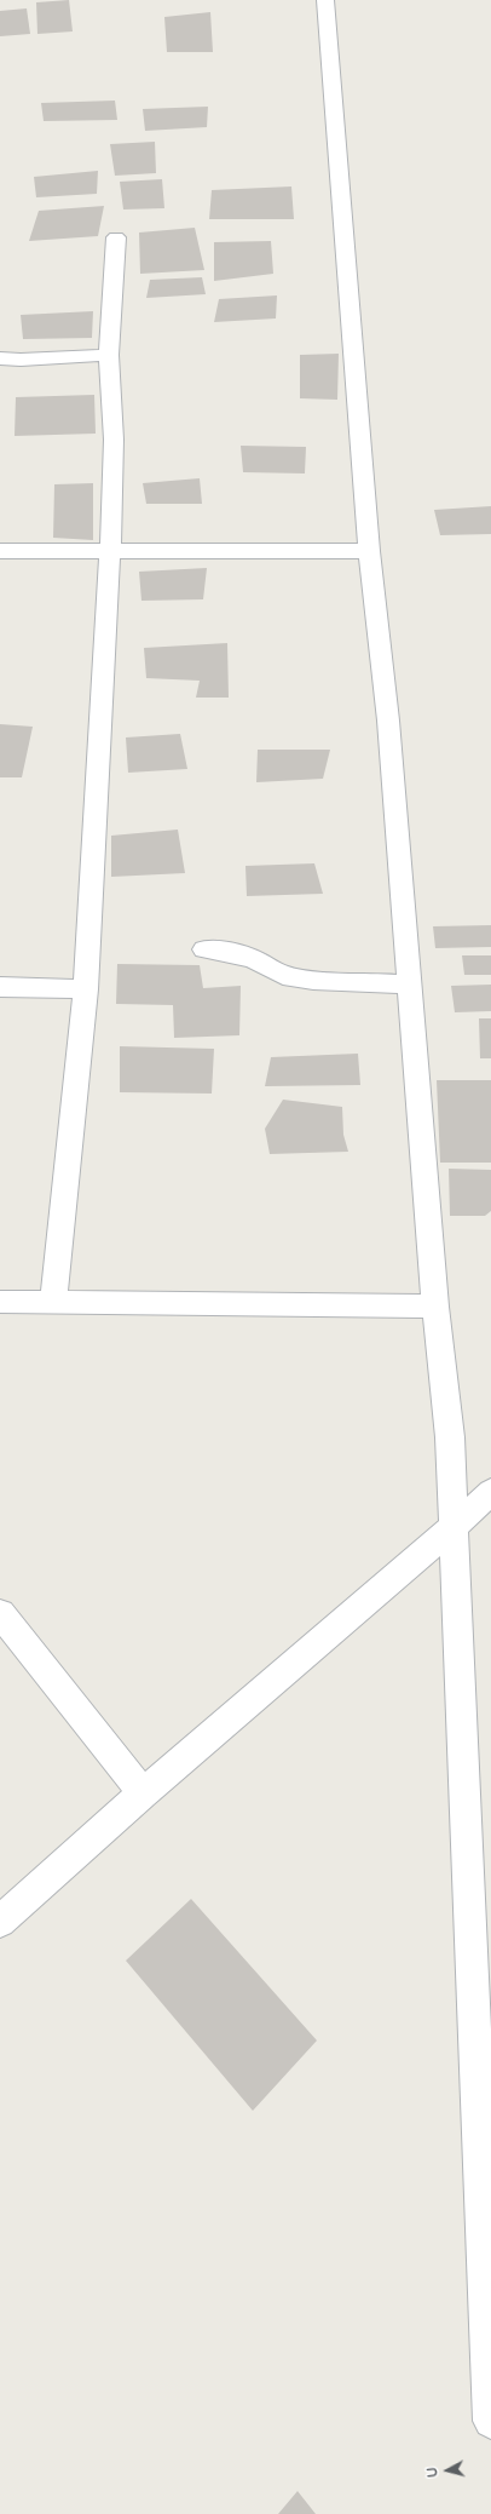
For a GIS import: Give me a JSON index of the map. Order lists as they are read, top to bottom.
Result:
{
  "north": "left"
}
